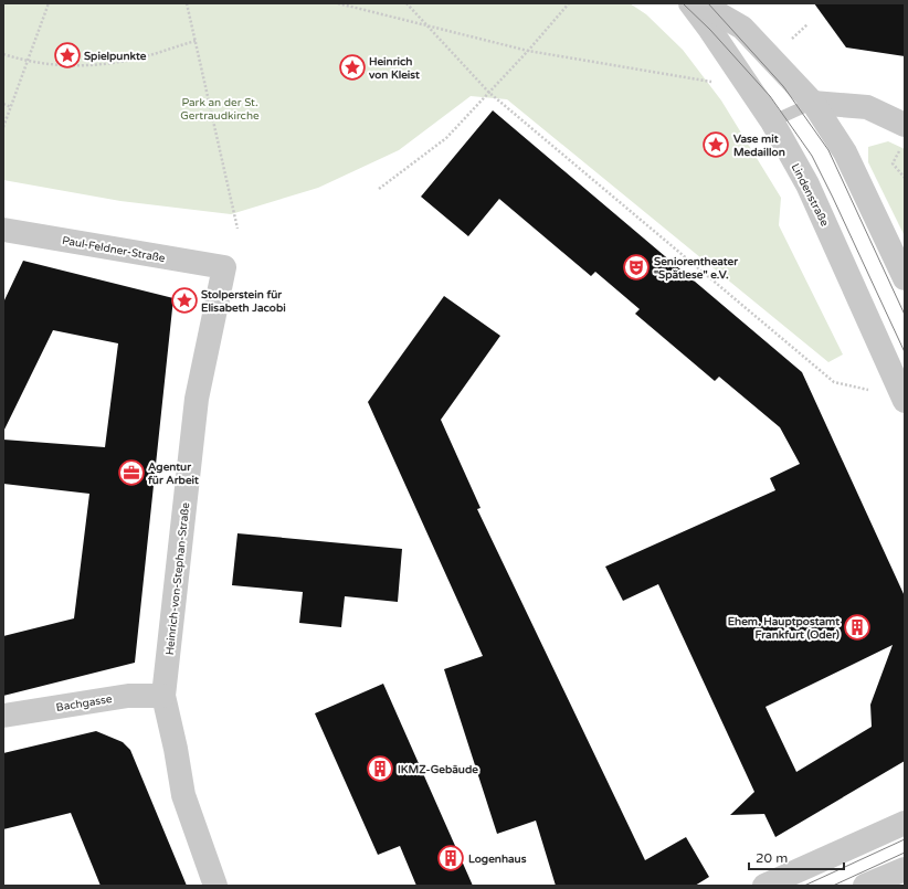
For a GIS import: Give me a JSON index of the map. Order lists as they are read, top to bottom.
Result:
{
  "streets": {
    "street": [
      "Lindenstraße",
      "Paul-Feldner-Straße",
      "Heinrich-von-Stephan-Straße",
      "Bachgasse"
    ]
  },
  "crossings": [
    ["Paul-Feldner-Straße", "Heinrich-von-Stephan-Straße"],
    ["Heinrich-von-Stephan-Straße", "Bachgasse"]
  ],
  "parks": ["Park an der St. Gertraudkirche"],
  "places": {
    "place": [
      "Spielpunkte",
      "Heinrich von Kleist",
      "Vase mit Medaillon",
      "Stolperstein für Elisabeth Jacobi"
    ],
    "theatre": ["Seniorentheater \"Spätlese\" e.V."],
    "office": ["Agentur für Arbeit"],
    "building": ["Ehem. Hauptpostamt Frankfurt (Oder)", "IKMZ-Gebäude", "Logenhaus"]
  },
  "scale_bar": "20 m"
}
